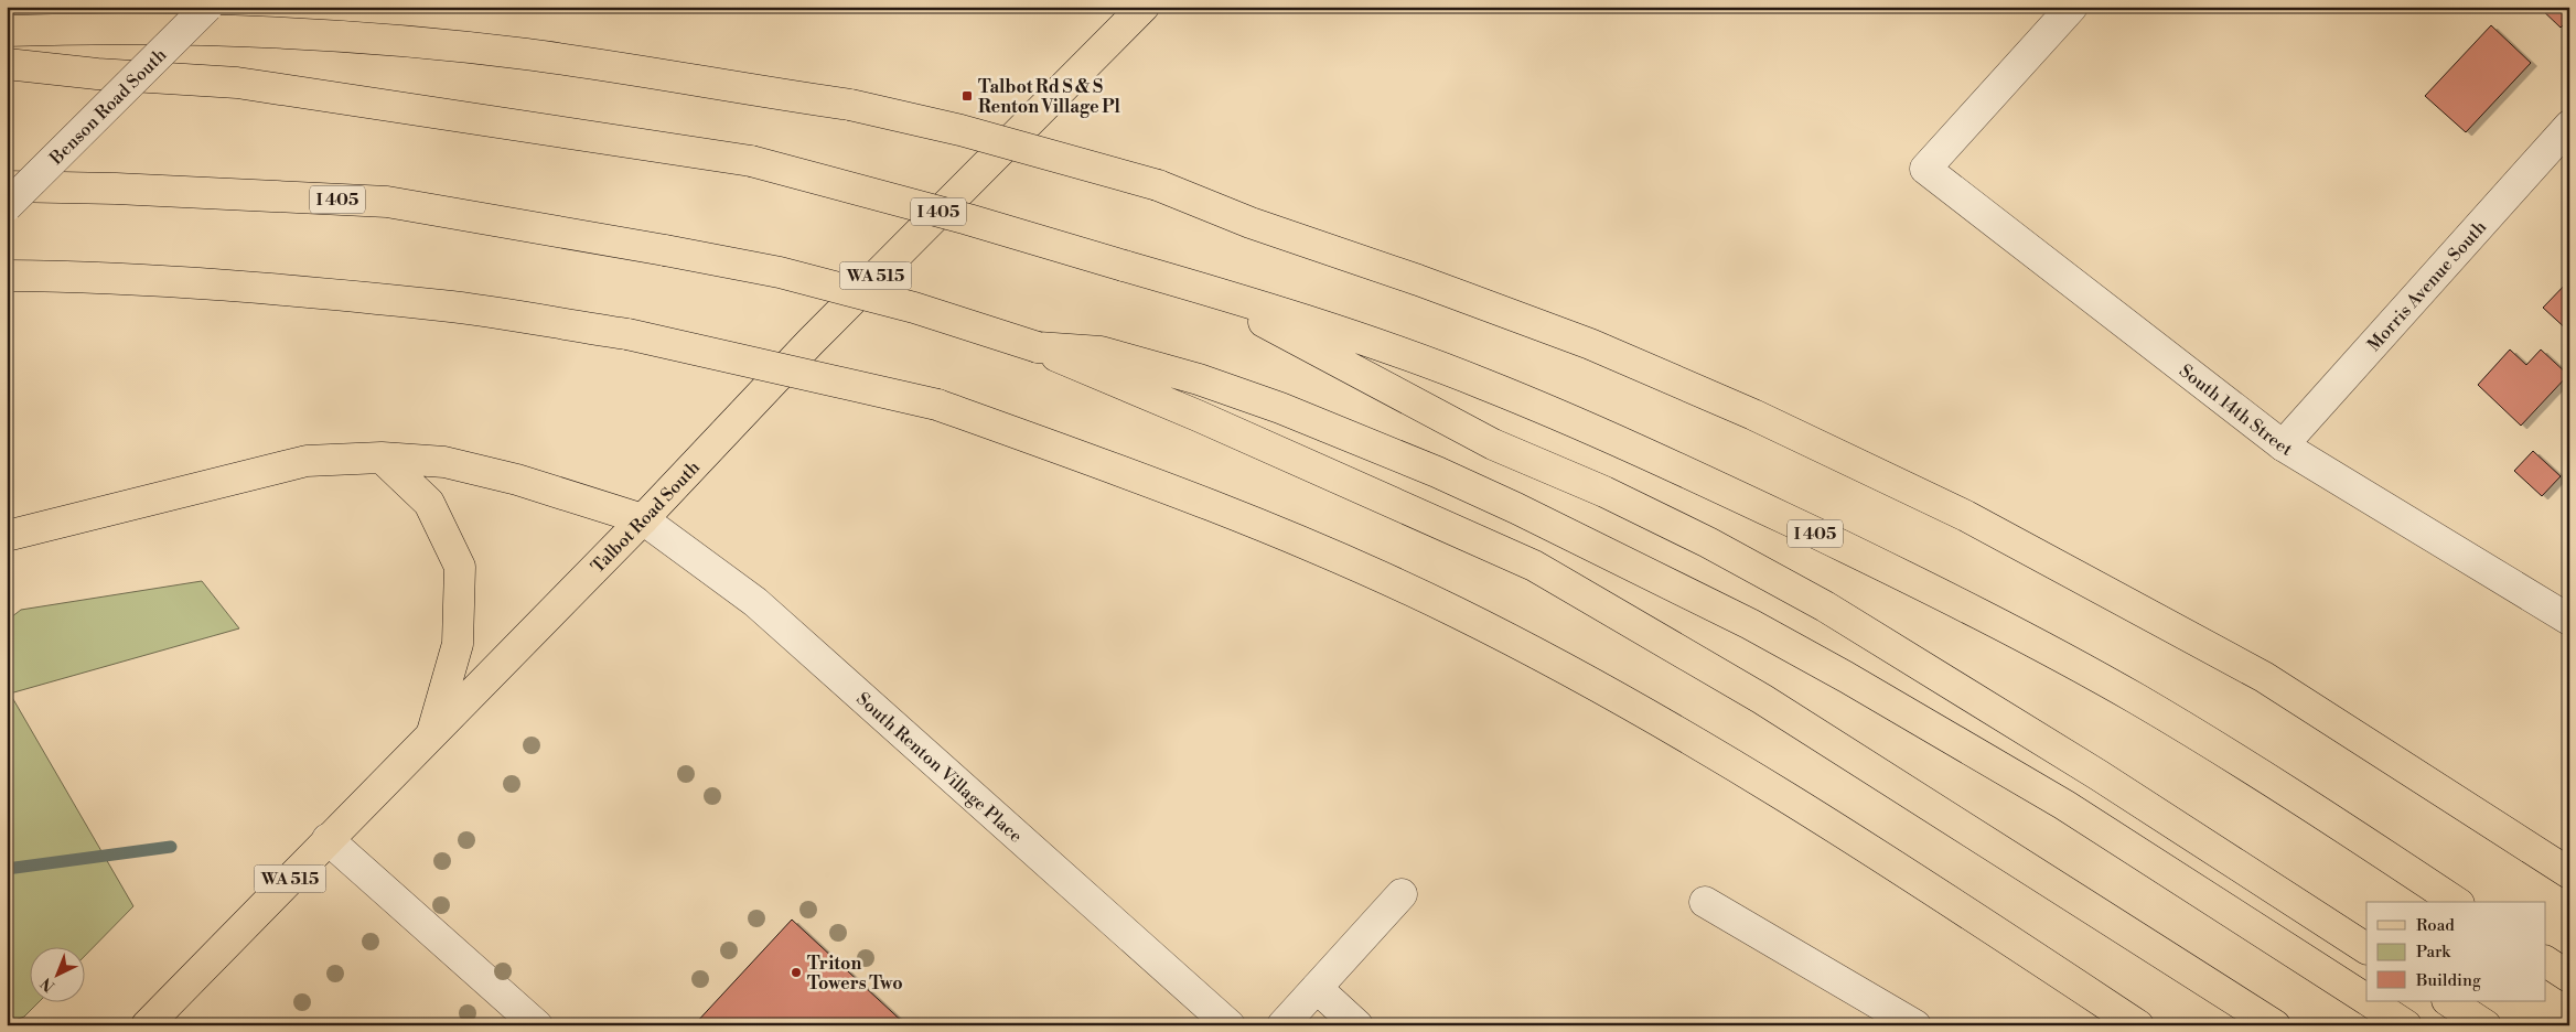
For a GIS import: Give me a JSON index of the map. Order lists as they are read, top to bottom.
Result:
{
  "streets": {
    "main road": ["I 405", "WA 515", "Talbot Road South"],
    "street": [
      "Benson Road South",
      "Morris Avenue South",
      "South 14th Street",
      "South Renton Village Place"
    ]
  },
  "crossings": [
    ["Morris Avenue South", "South 14th Street"],
    ["Talbot Road South", "South Renton Village Place"]
  ],
  "places": {
    "transit": ["Talbot Rd S & S Renton Village Pl"],
    "other": ["Triton Towers Two"]
  },
  "legend": ["Road", "Park", "Building"],
  "north": "bottom left"
}
